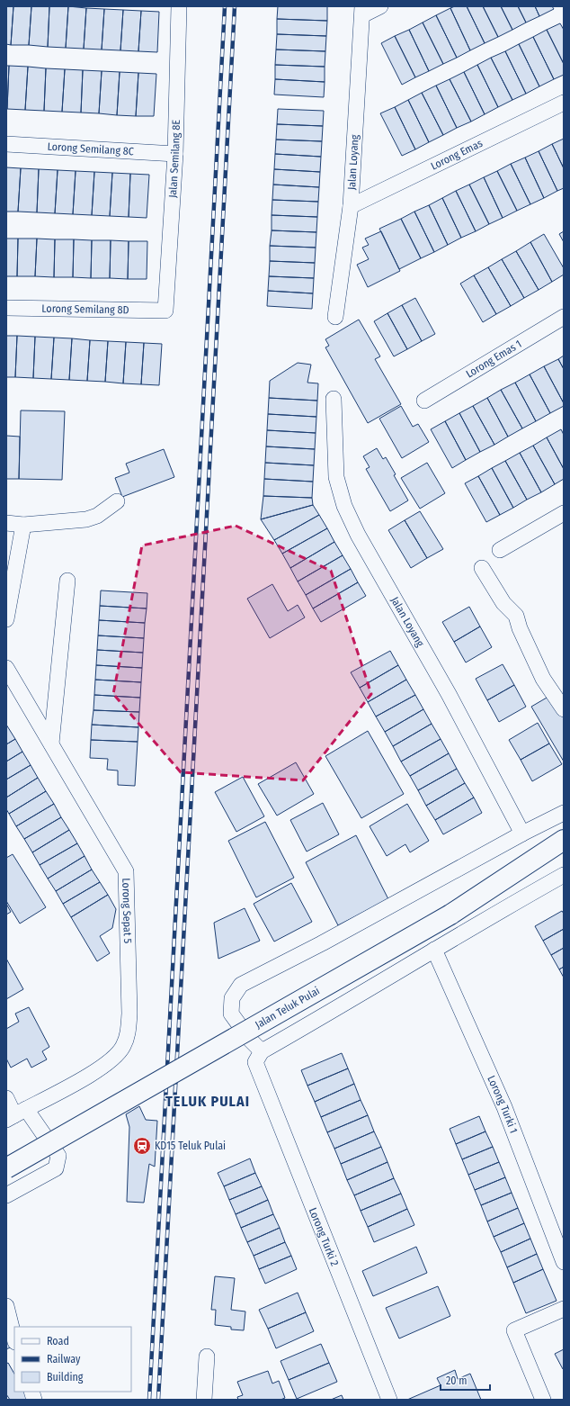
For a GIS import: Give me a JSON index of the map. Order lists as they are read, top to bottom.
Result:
{
  "streets": {
    "main road": ["Jalan Teluk Pulai"],
    "street": [
      "Lorong Semilang 8C",
      "Lorong Emas",
      "Jalan Semilang 8E",
      "Jalan Loyang",
      "Lorong Semilang 8D",
      "Lorong Emas 1",
      "Lorong Sepat 5",
      "Lorong Turki 1",
      "Lorong Turki 2"
    ]
  },
  "crossings": [
    ["Lorong Semilang 8C", "Jalan Semilang 8E"],
    ["Lorong Emas", "Jalan Loyang"],
    ["Jalan Semilang 8E", "Lorong Semilang 8D"]
  ],
  "districts": ["TELUK PULAI"],
  "places": {
    "station": ["KD15 Teluk Pulai"]
  },
  "legend": ["Road", "Railway", "Building"],
  "scale_bar": "20 m"
}
